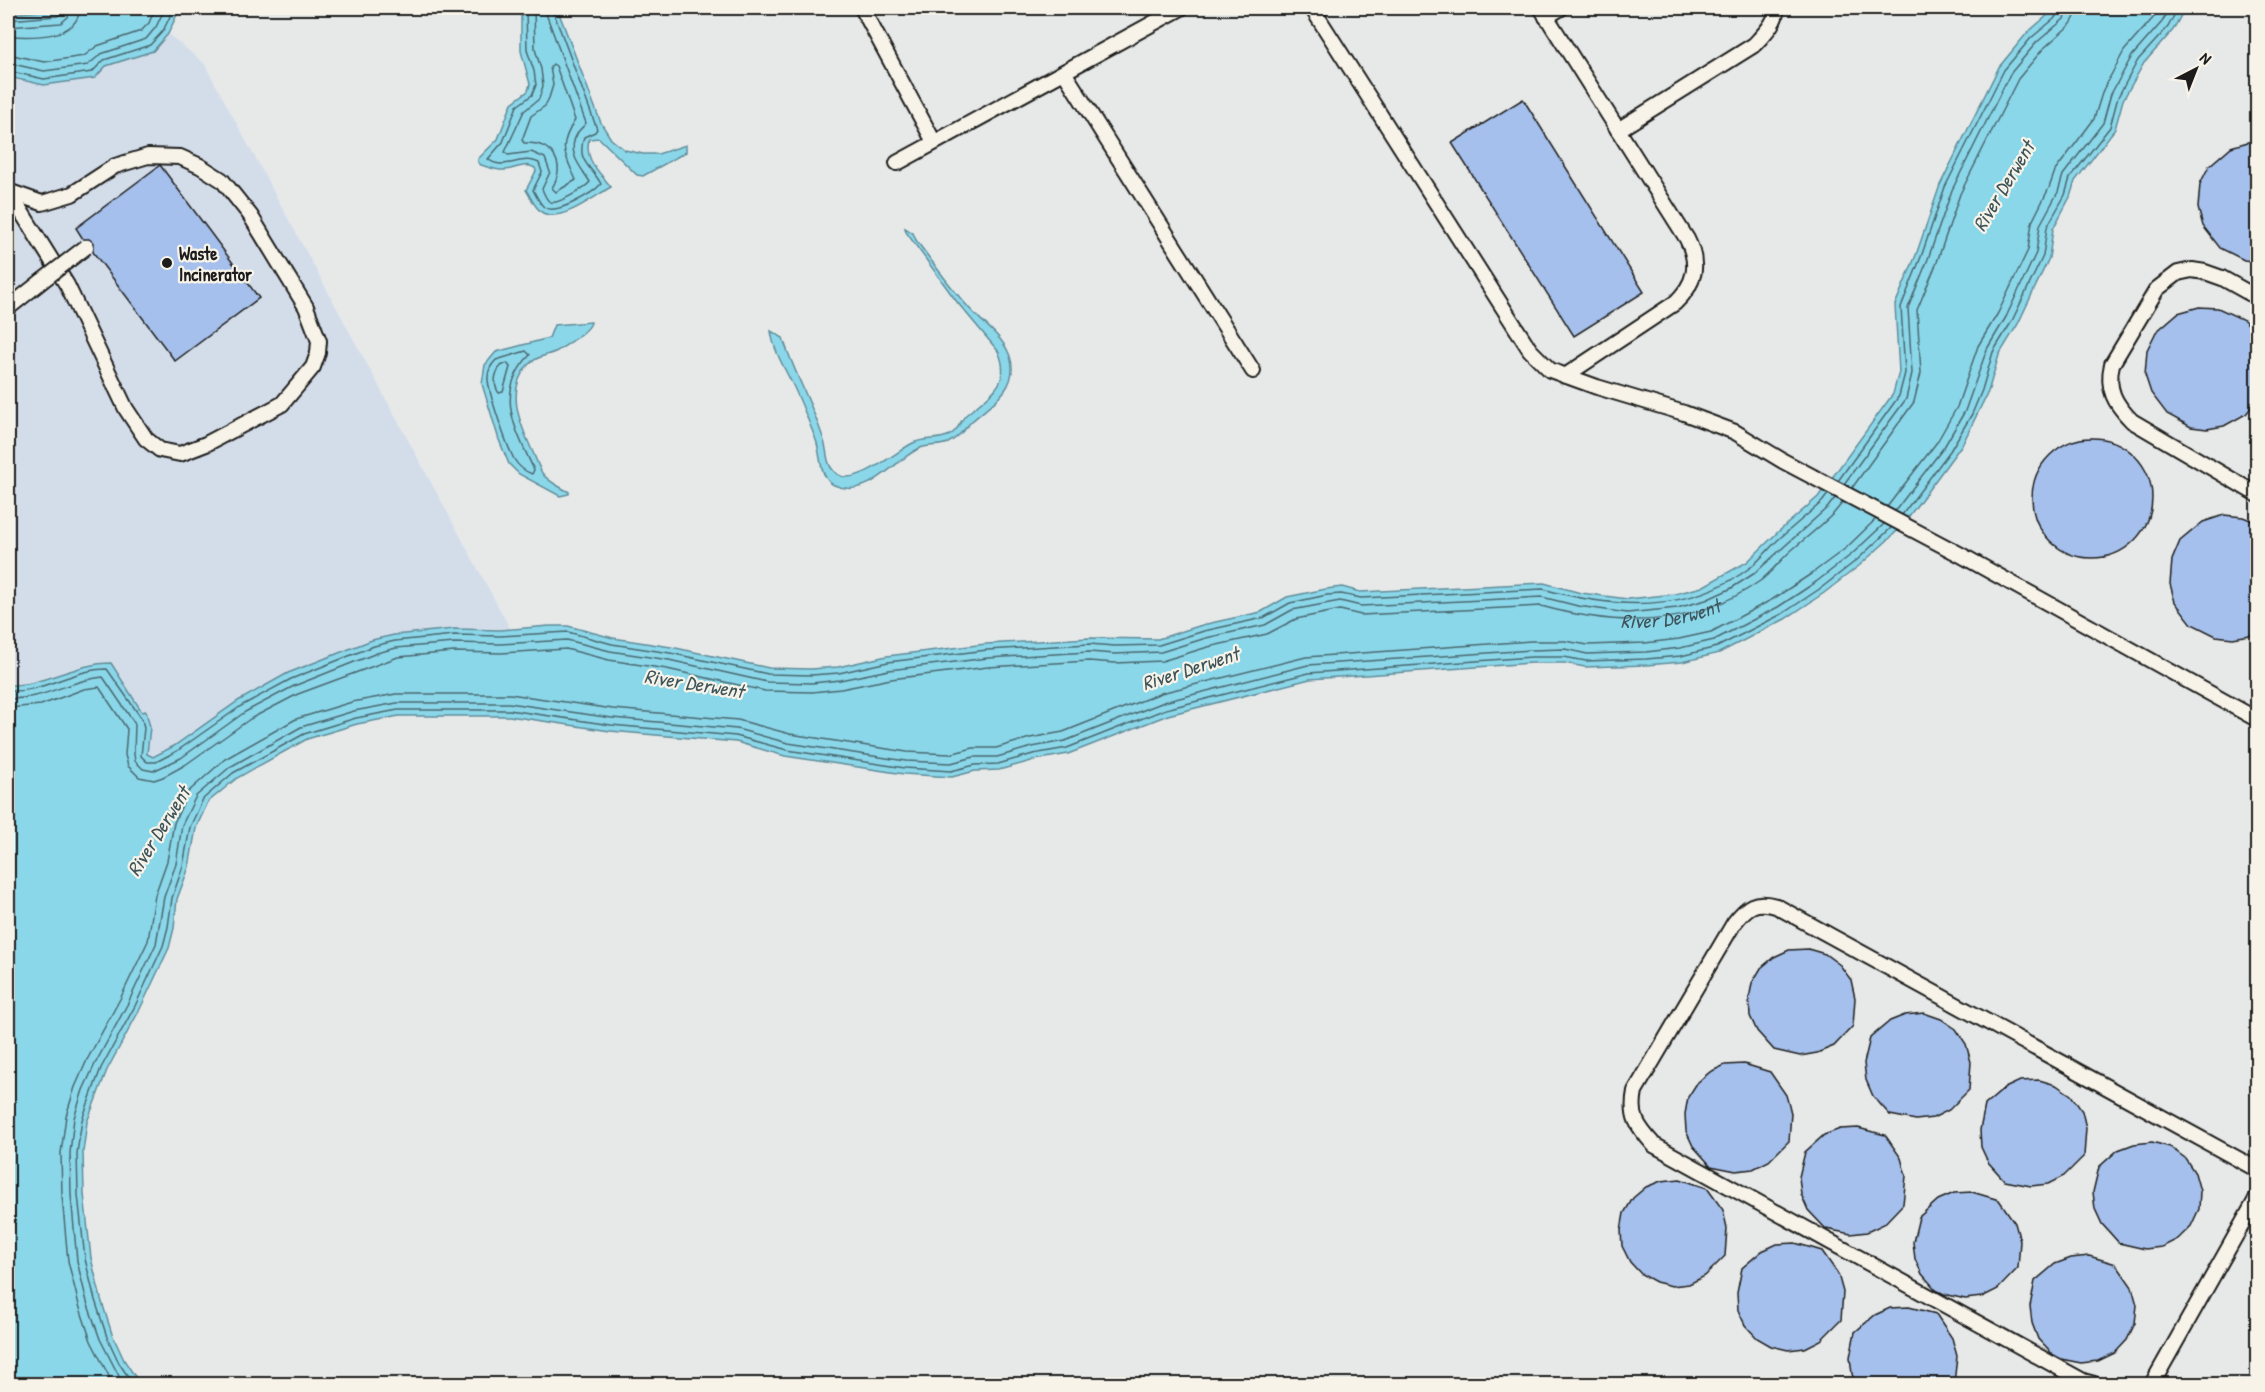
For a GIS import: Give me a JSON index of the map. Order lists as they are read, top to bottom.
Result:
{
  "water": ["River Derwent"],
  "places": ["Waste Incinerator"],
  "north": "top right"
}
